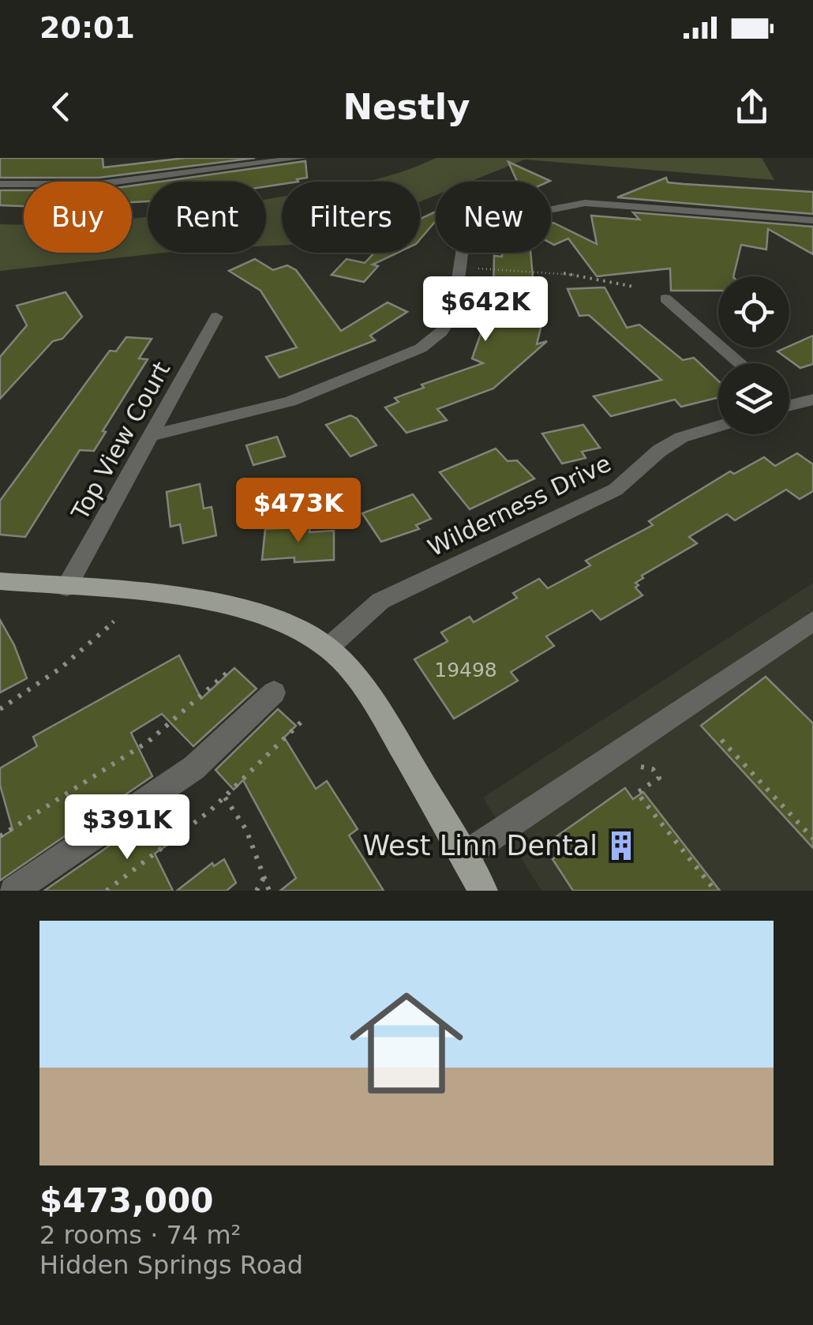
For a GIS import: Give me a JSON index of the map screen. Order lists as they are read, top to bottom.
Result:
{
  "streets": {
    "street": ["Top View Court", "Wilderness Drive"]
  },
  "places": {
    "building": ["West Linn Dental"]
  },
  "house_numbers": ["19498"],
  "page": {
    "status": "20:01",
    "header": "Nestly",
    "chip": [
      "Buy",
      "Rent",
      "Filters",
      "New"
    ],
    "price": ["$642K", "$473K", "$391K"],
    "list": [
      {
        "name": "$473,000",
        "note": "2 rooms · 74 m² · Hidden Springs Road"
      }
    ]
  }
}
